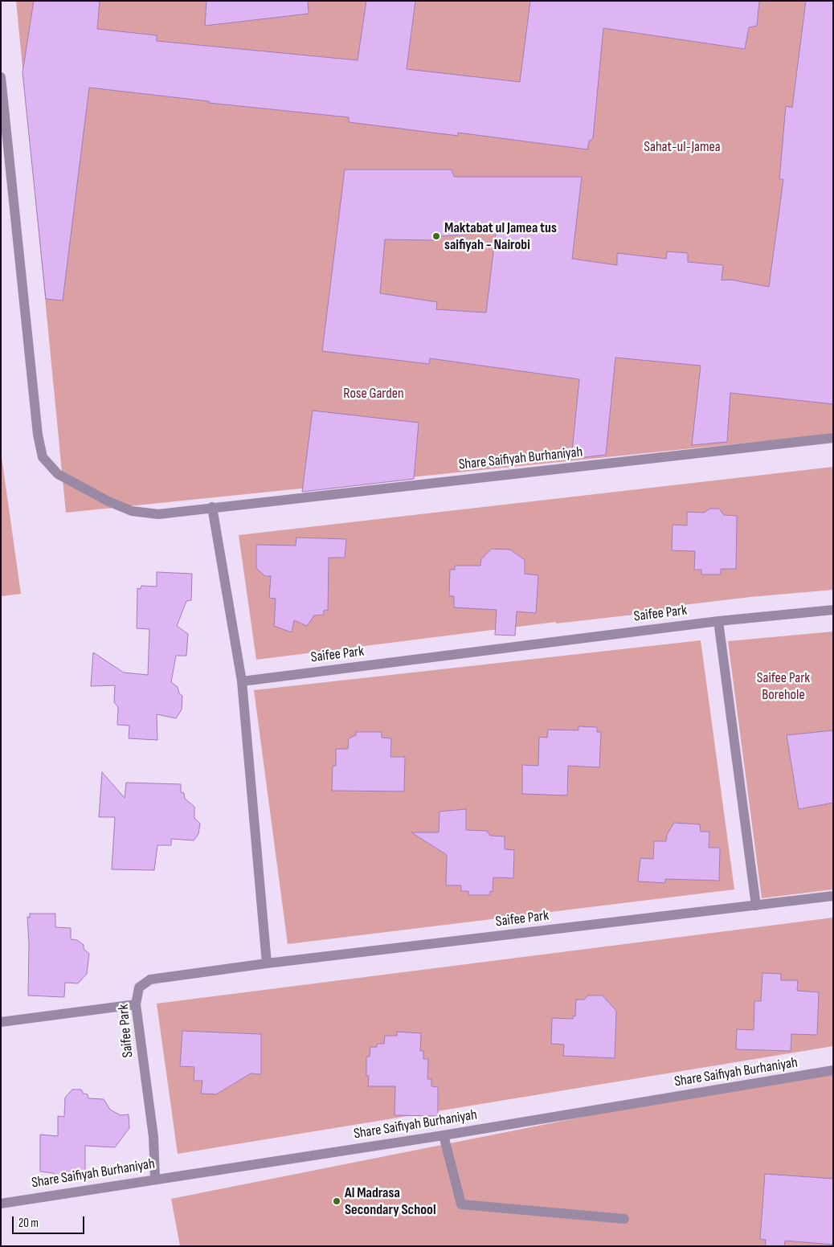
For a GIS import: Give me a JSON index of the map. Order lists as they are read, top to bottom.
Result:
{
  "streets": {
    "street": ["Share Saifiyah Burhaniyah", "Saifee Park"]
  },
  "crossings": [
    ["Share Saifiyah Burhaniyah", "Saifee Park"]
  ],
  "parks": ["Sahat-ul-Jamea", "Rose Garden", "Saifee Park Borehole"],
  "places": ["Maktabat ul Jamea tus saifiyah - Nairobi", "Al Madrasa Secondary School"],
  "scale_bar": "20 m"
}
